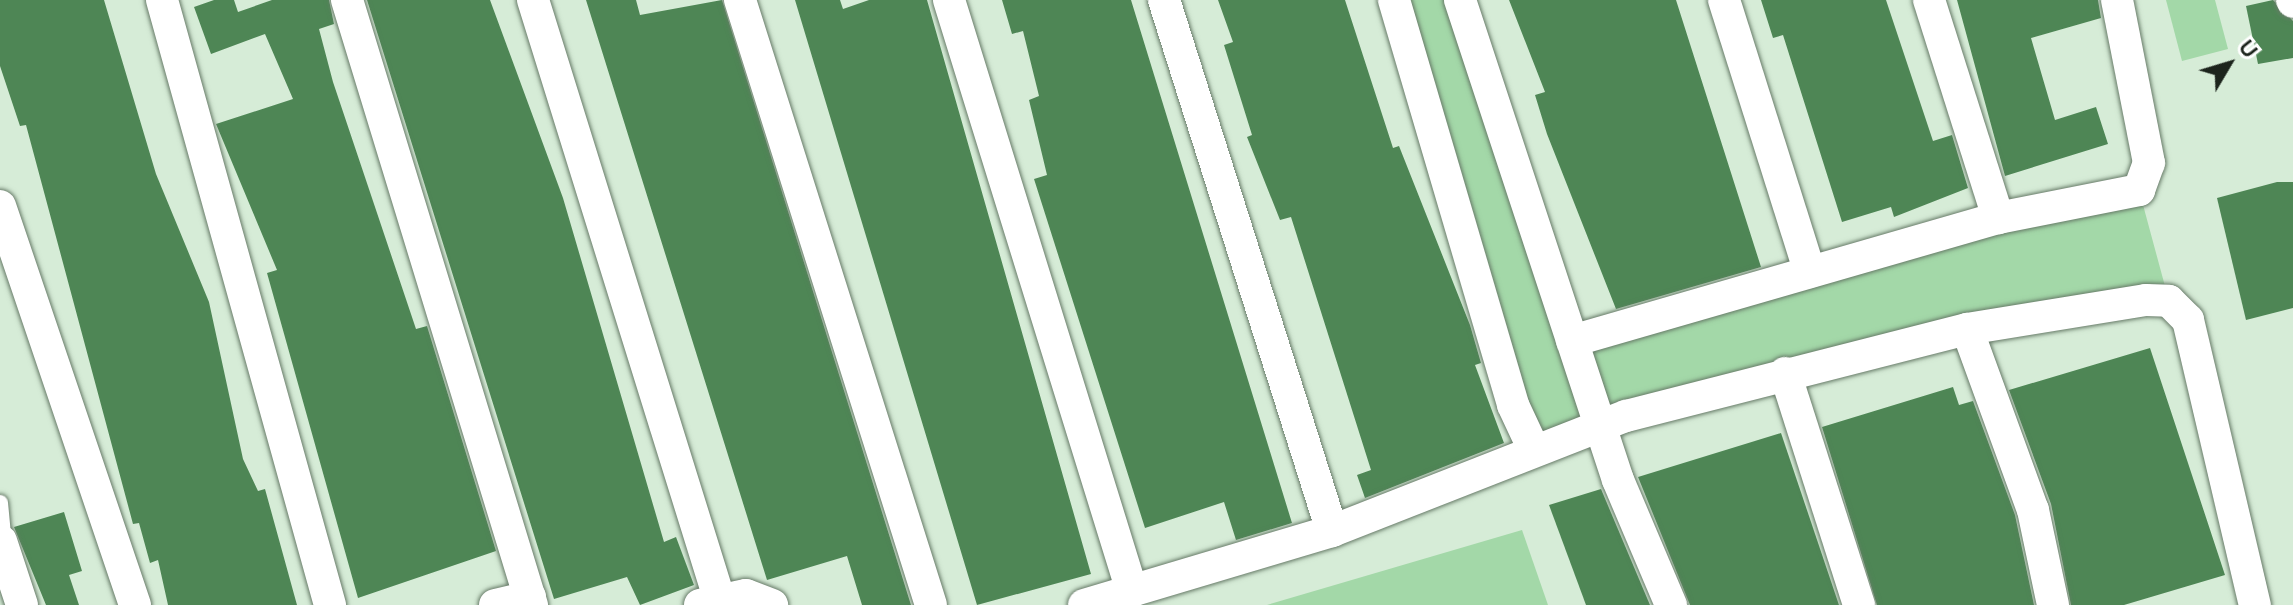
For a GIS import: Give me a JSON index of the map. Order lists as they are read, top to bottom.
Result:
{
  "north": "top right"
}
